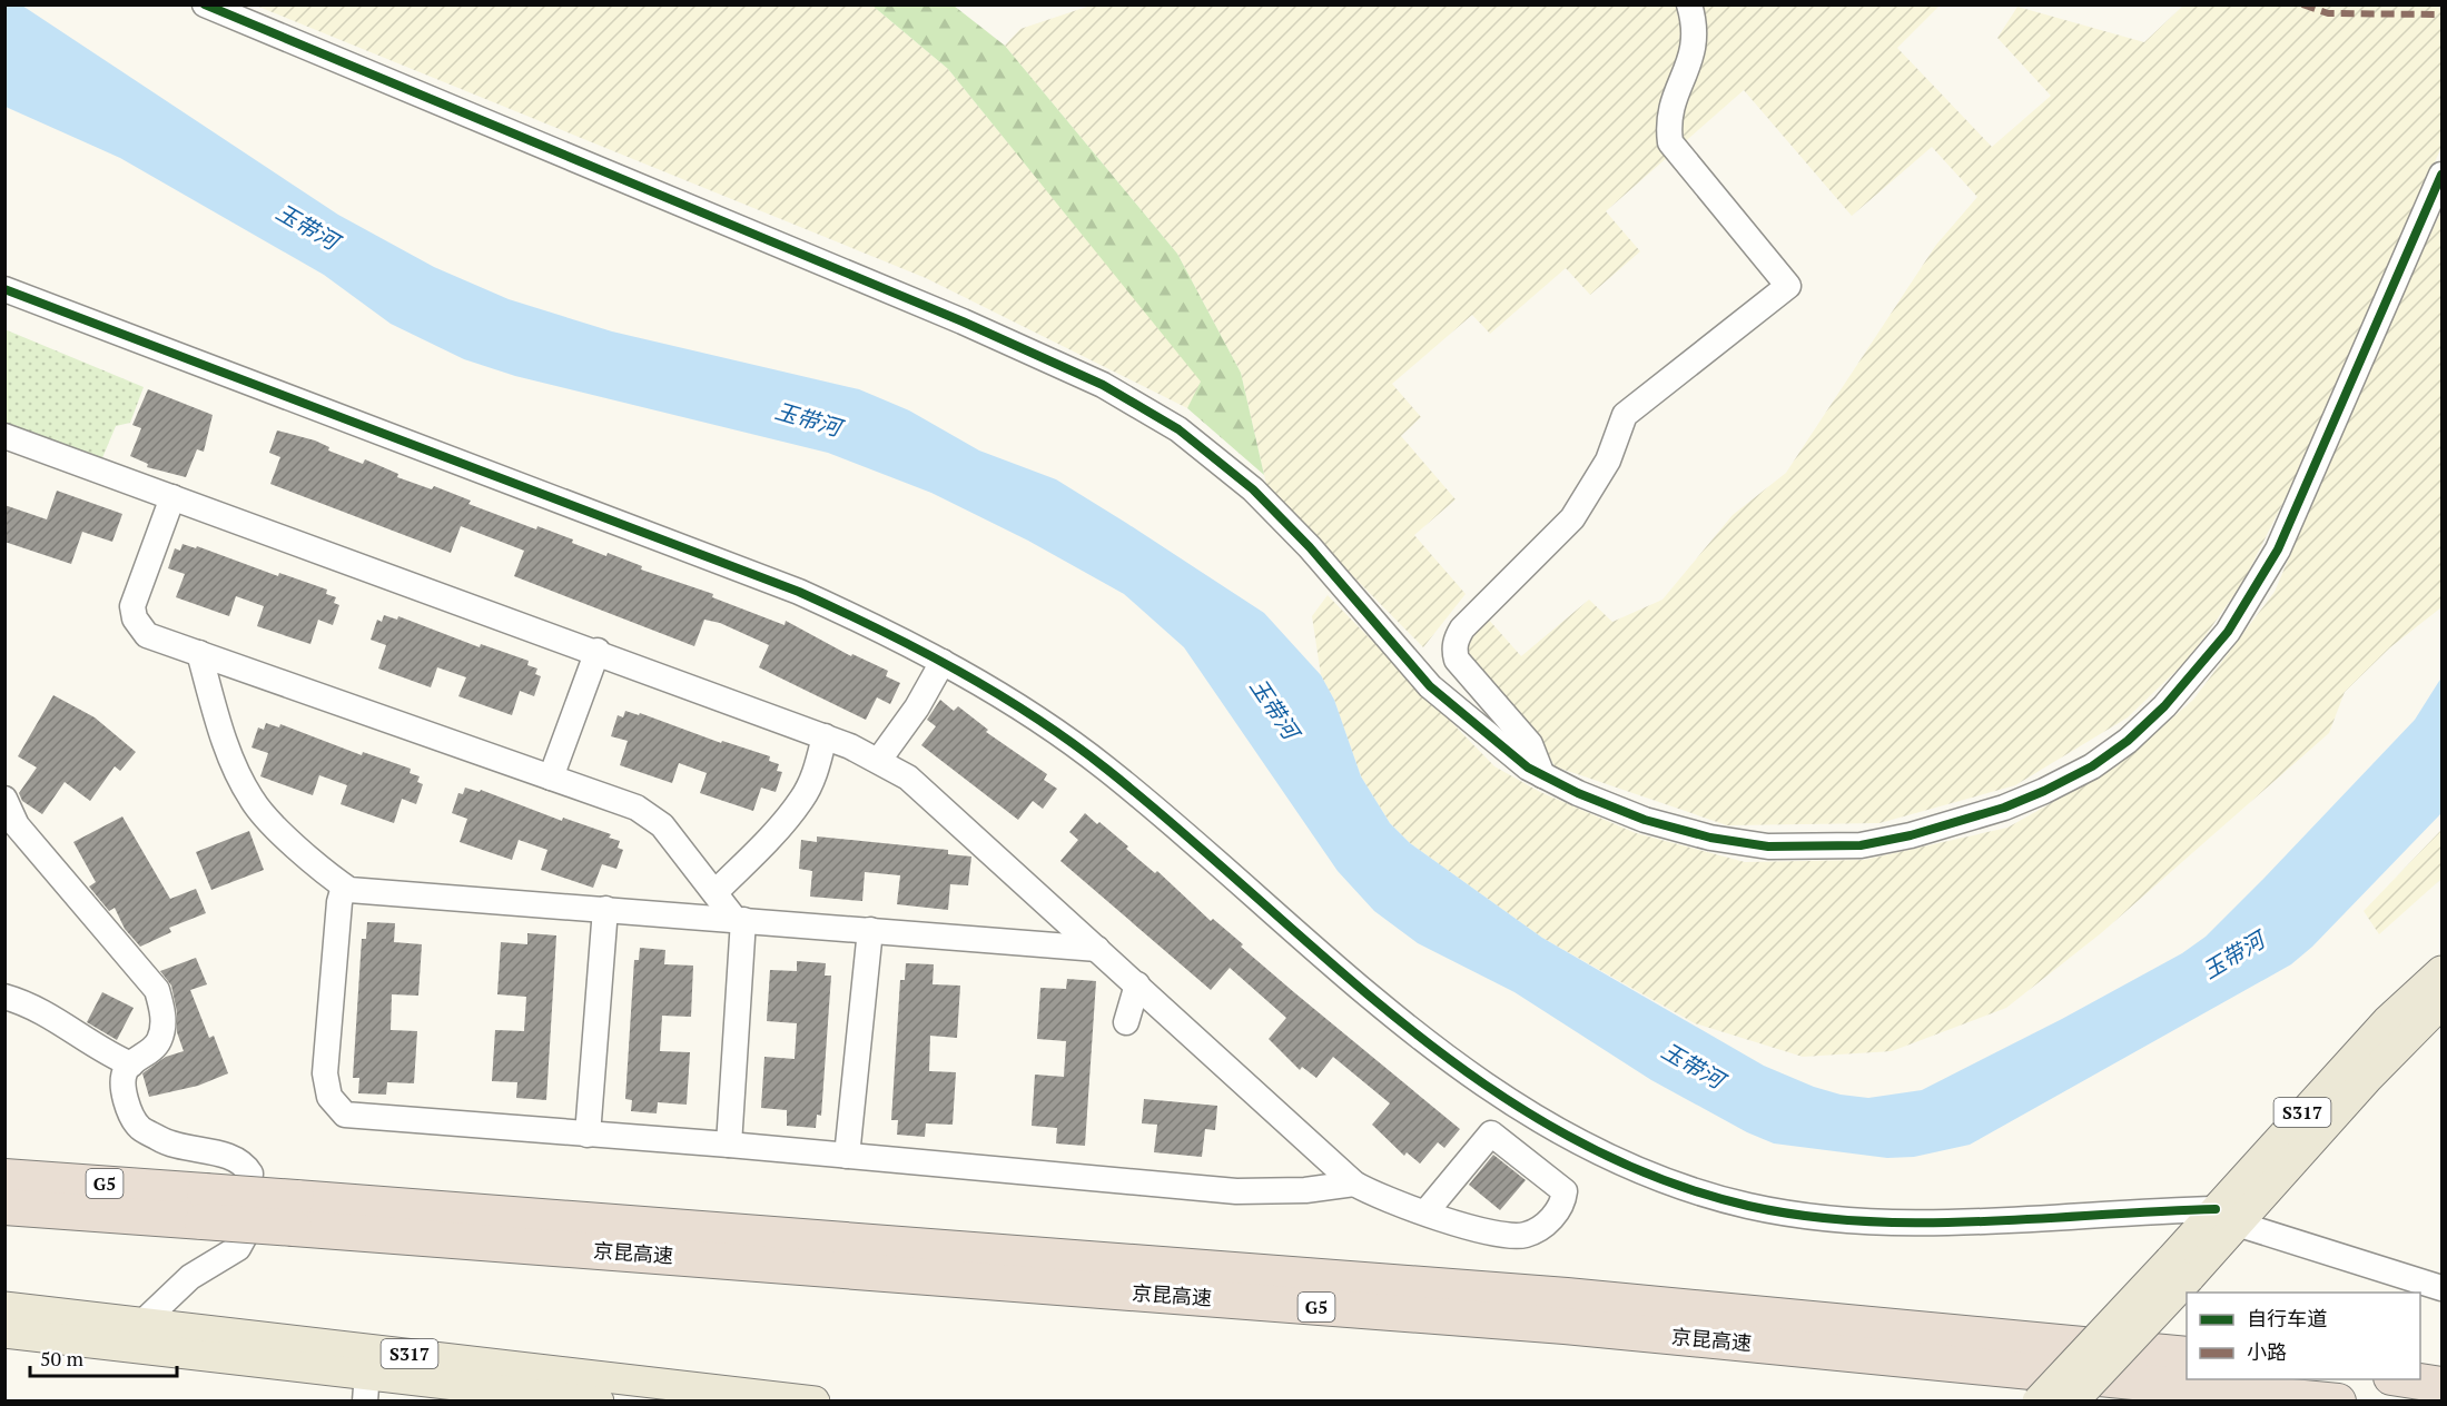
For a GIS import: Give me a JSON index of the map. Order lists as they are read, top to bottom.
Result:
{
  "streets": {
    "highway": ["G5", "京昆高速"],
    "main road": ["S317"]
  },
  "water": ["玉带河"],
  "legend": ["自行车道", "小路"],
  "scale_bar": "50 m"
}
